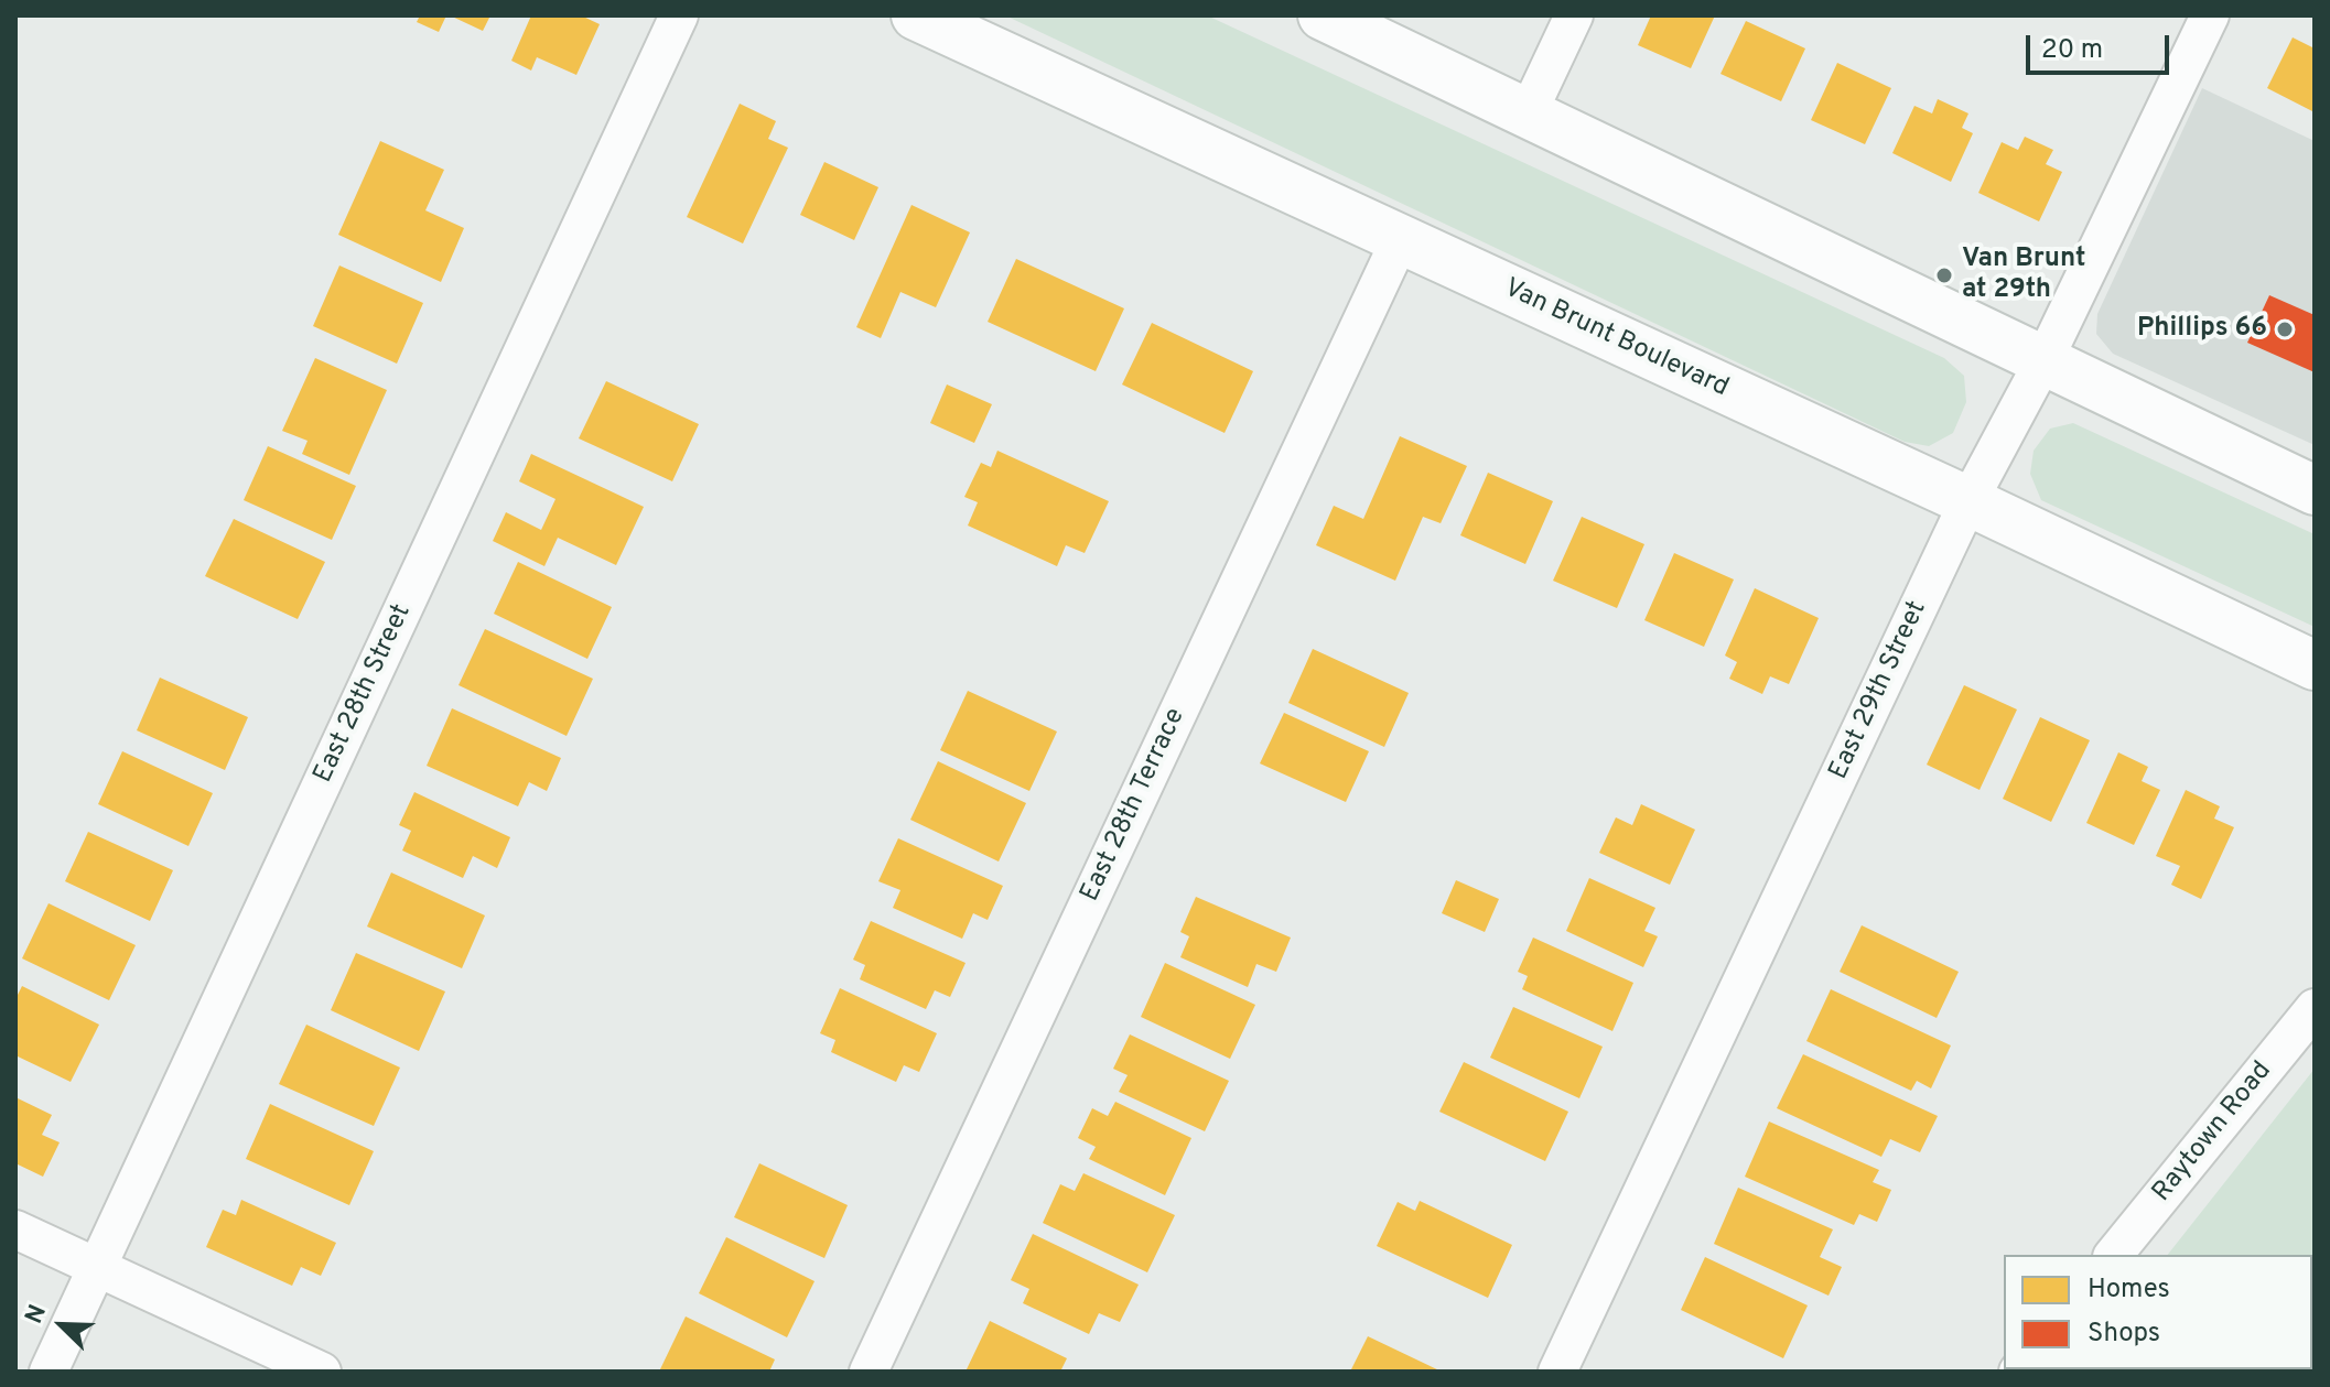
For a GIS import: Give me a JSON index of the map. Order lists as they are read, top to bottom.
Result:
{
  "streets": {
    "main road": ["Van Brunt Boulevard"],
    "street": [
      "East 29th Street",
      "East 28th Street",
      "East 28th Terrace",
      "Raytown Road"
    ]
  },
  "crossings": [
    ["Van Brunt Boulevard", "East 29th Street"],
    ["Van Brunt Boulevard", "East 28th Terrace"]
  ],
  "places": ["Van Brunt at 29th", "Phillips 66"],
  "legend": ["Homes", "Shops"],
  "scale_bar": "20 m",
  "north": "top left"
}
